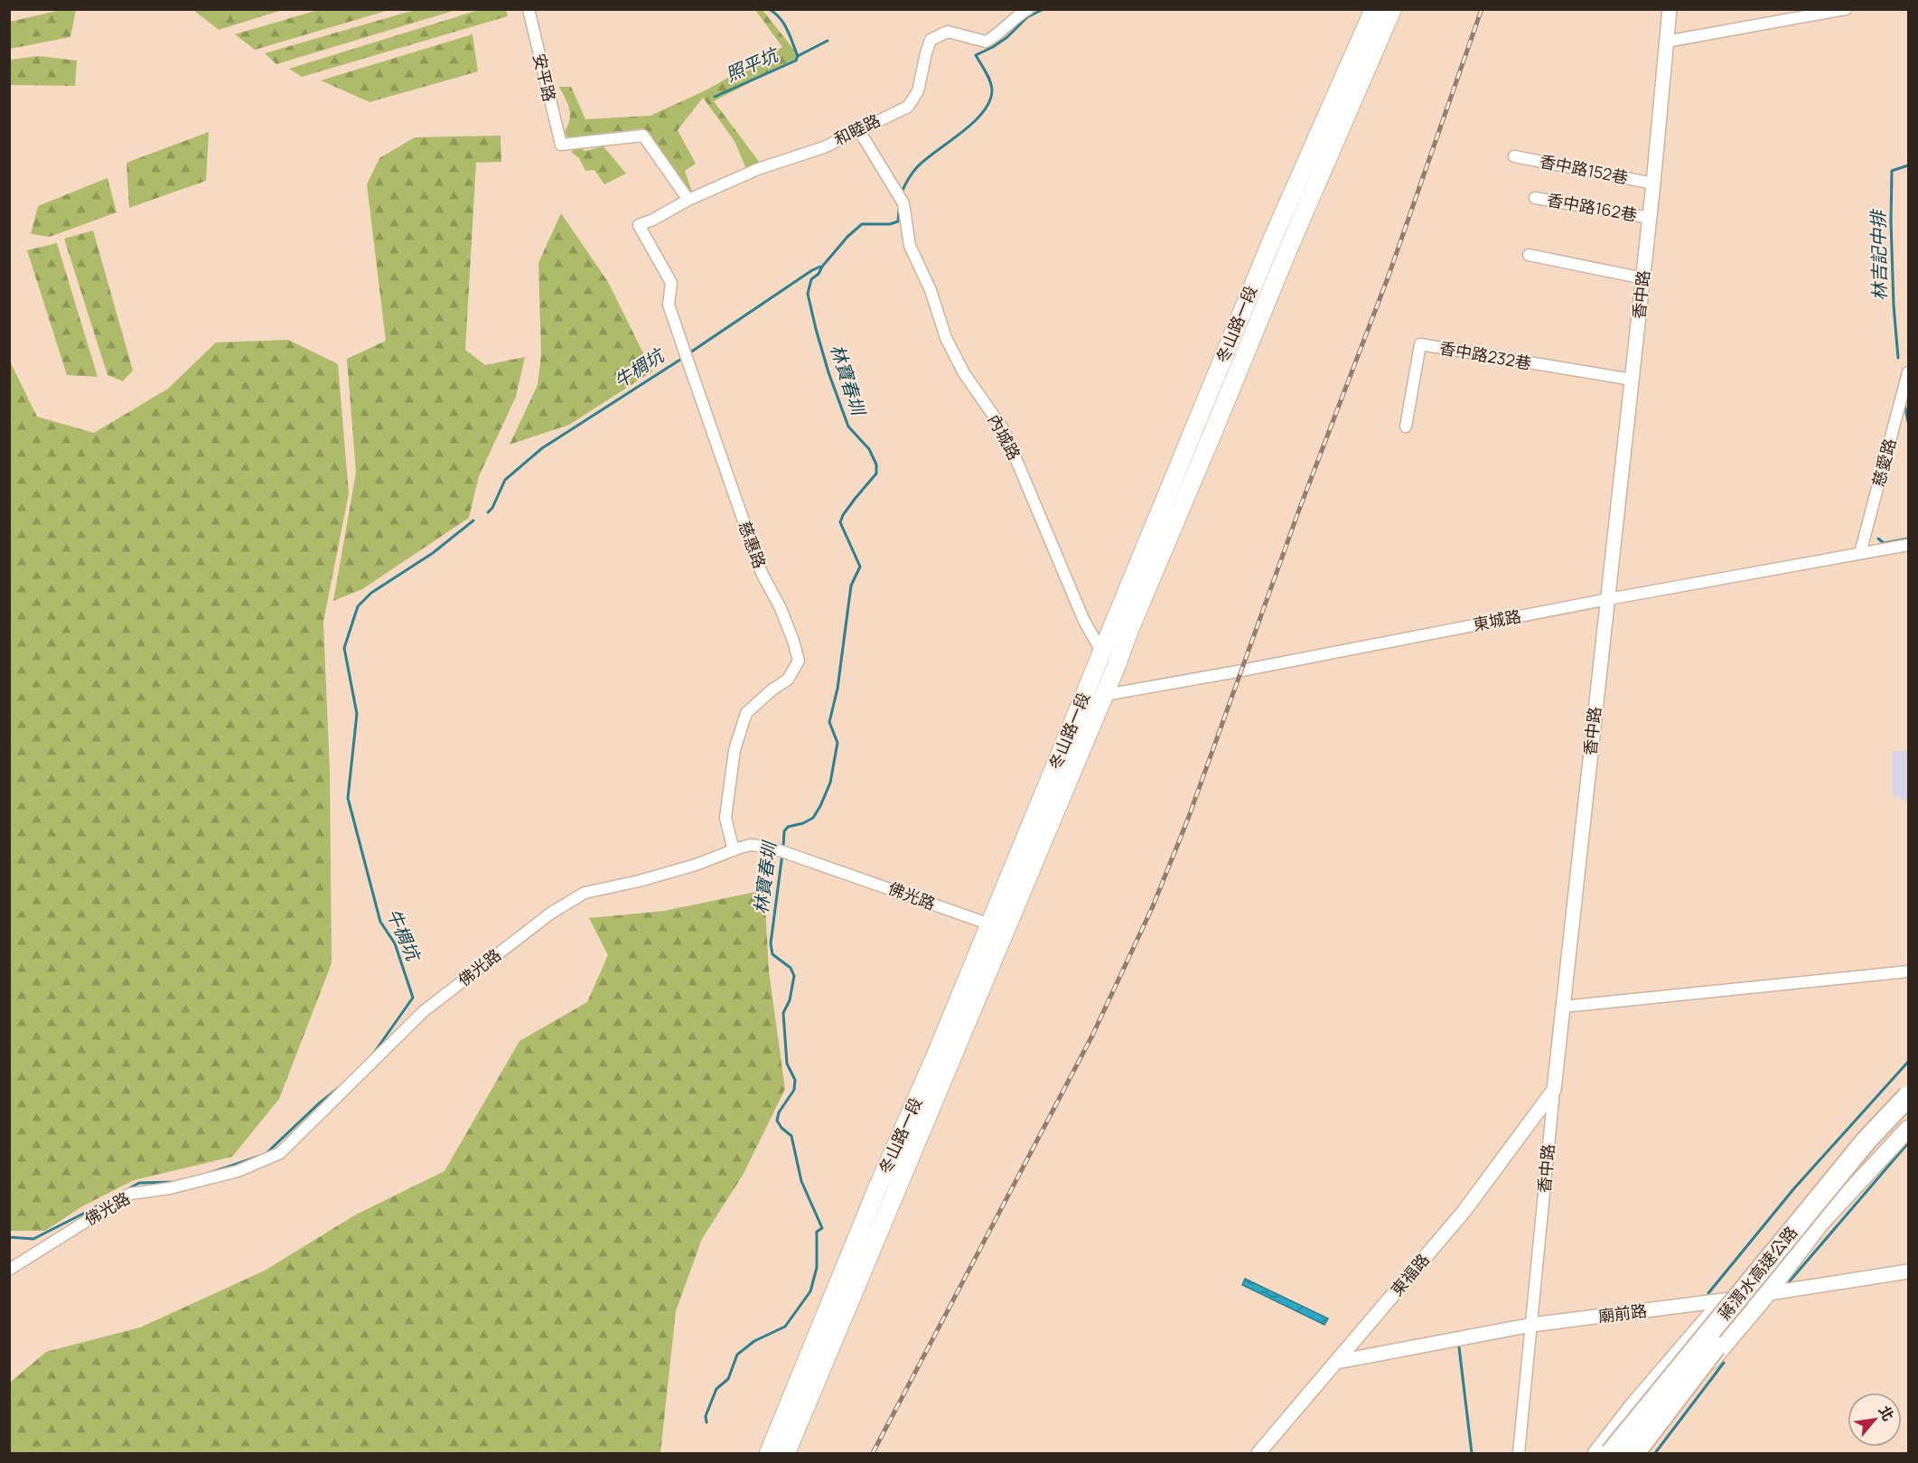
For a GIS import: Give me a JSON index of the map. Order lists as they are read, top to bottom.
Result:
{
  "streets": {
    "highway": ["蔣渭水高速公路"],
    "main road": ["冬山路一段"],
    "street": [
      "安平路",
      "和睦路",
      "香中路152巷",
      "香中路162巷",
      "香中路",
      "香中路232巷",
      "內城路",
      "慈愛路",
      "慈惠路",
      "東城路",
      "佛光路",
      "東福路",
      "廟前路"
    ]
  },
  "crossings": [
    ["安平路", "和睦路"],
    ["和睦路", "內城路"],
    ["和睦路", "慈惠路"],
    ["香中路152巷", "香中路"],
    ["香中路162巷", "香中路"],
    ["香中路", "香中路232巷"],
    ["香中路", "東城路"],
    ["香中路", "東福路"],
    ["香中路", "廟前路"],
    ["冬山路一段", "內城路"],
    ["冬山路一段", "東城路"],
    ["冬山路一段", "佛光路"],
    ["慈愛路", "東城路"],
    ["慈惠路", "佛光路"],
    ["東福路", "廟前路"]
  ],
  "water": [
    "照平坑",
    "林吉記中排",
    "牛椆坑",
    "林寶春圳"
  ],
  "north": "top right"
}
